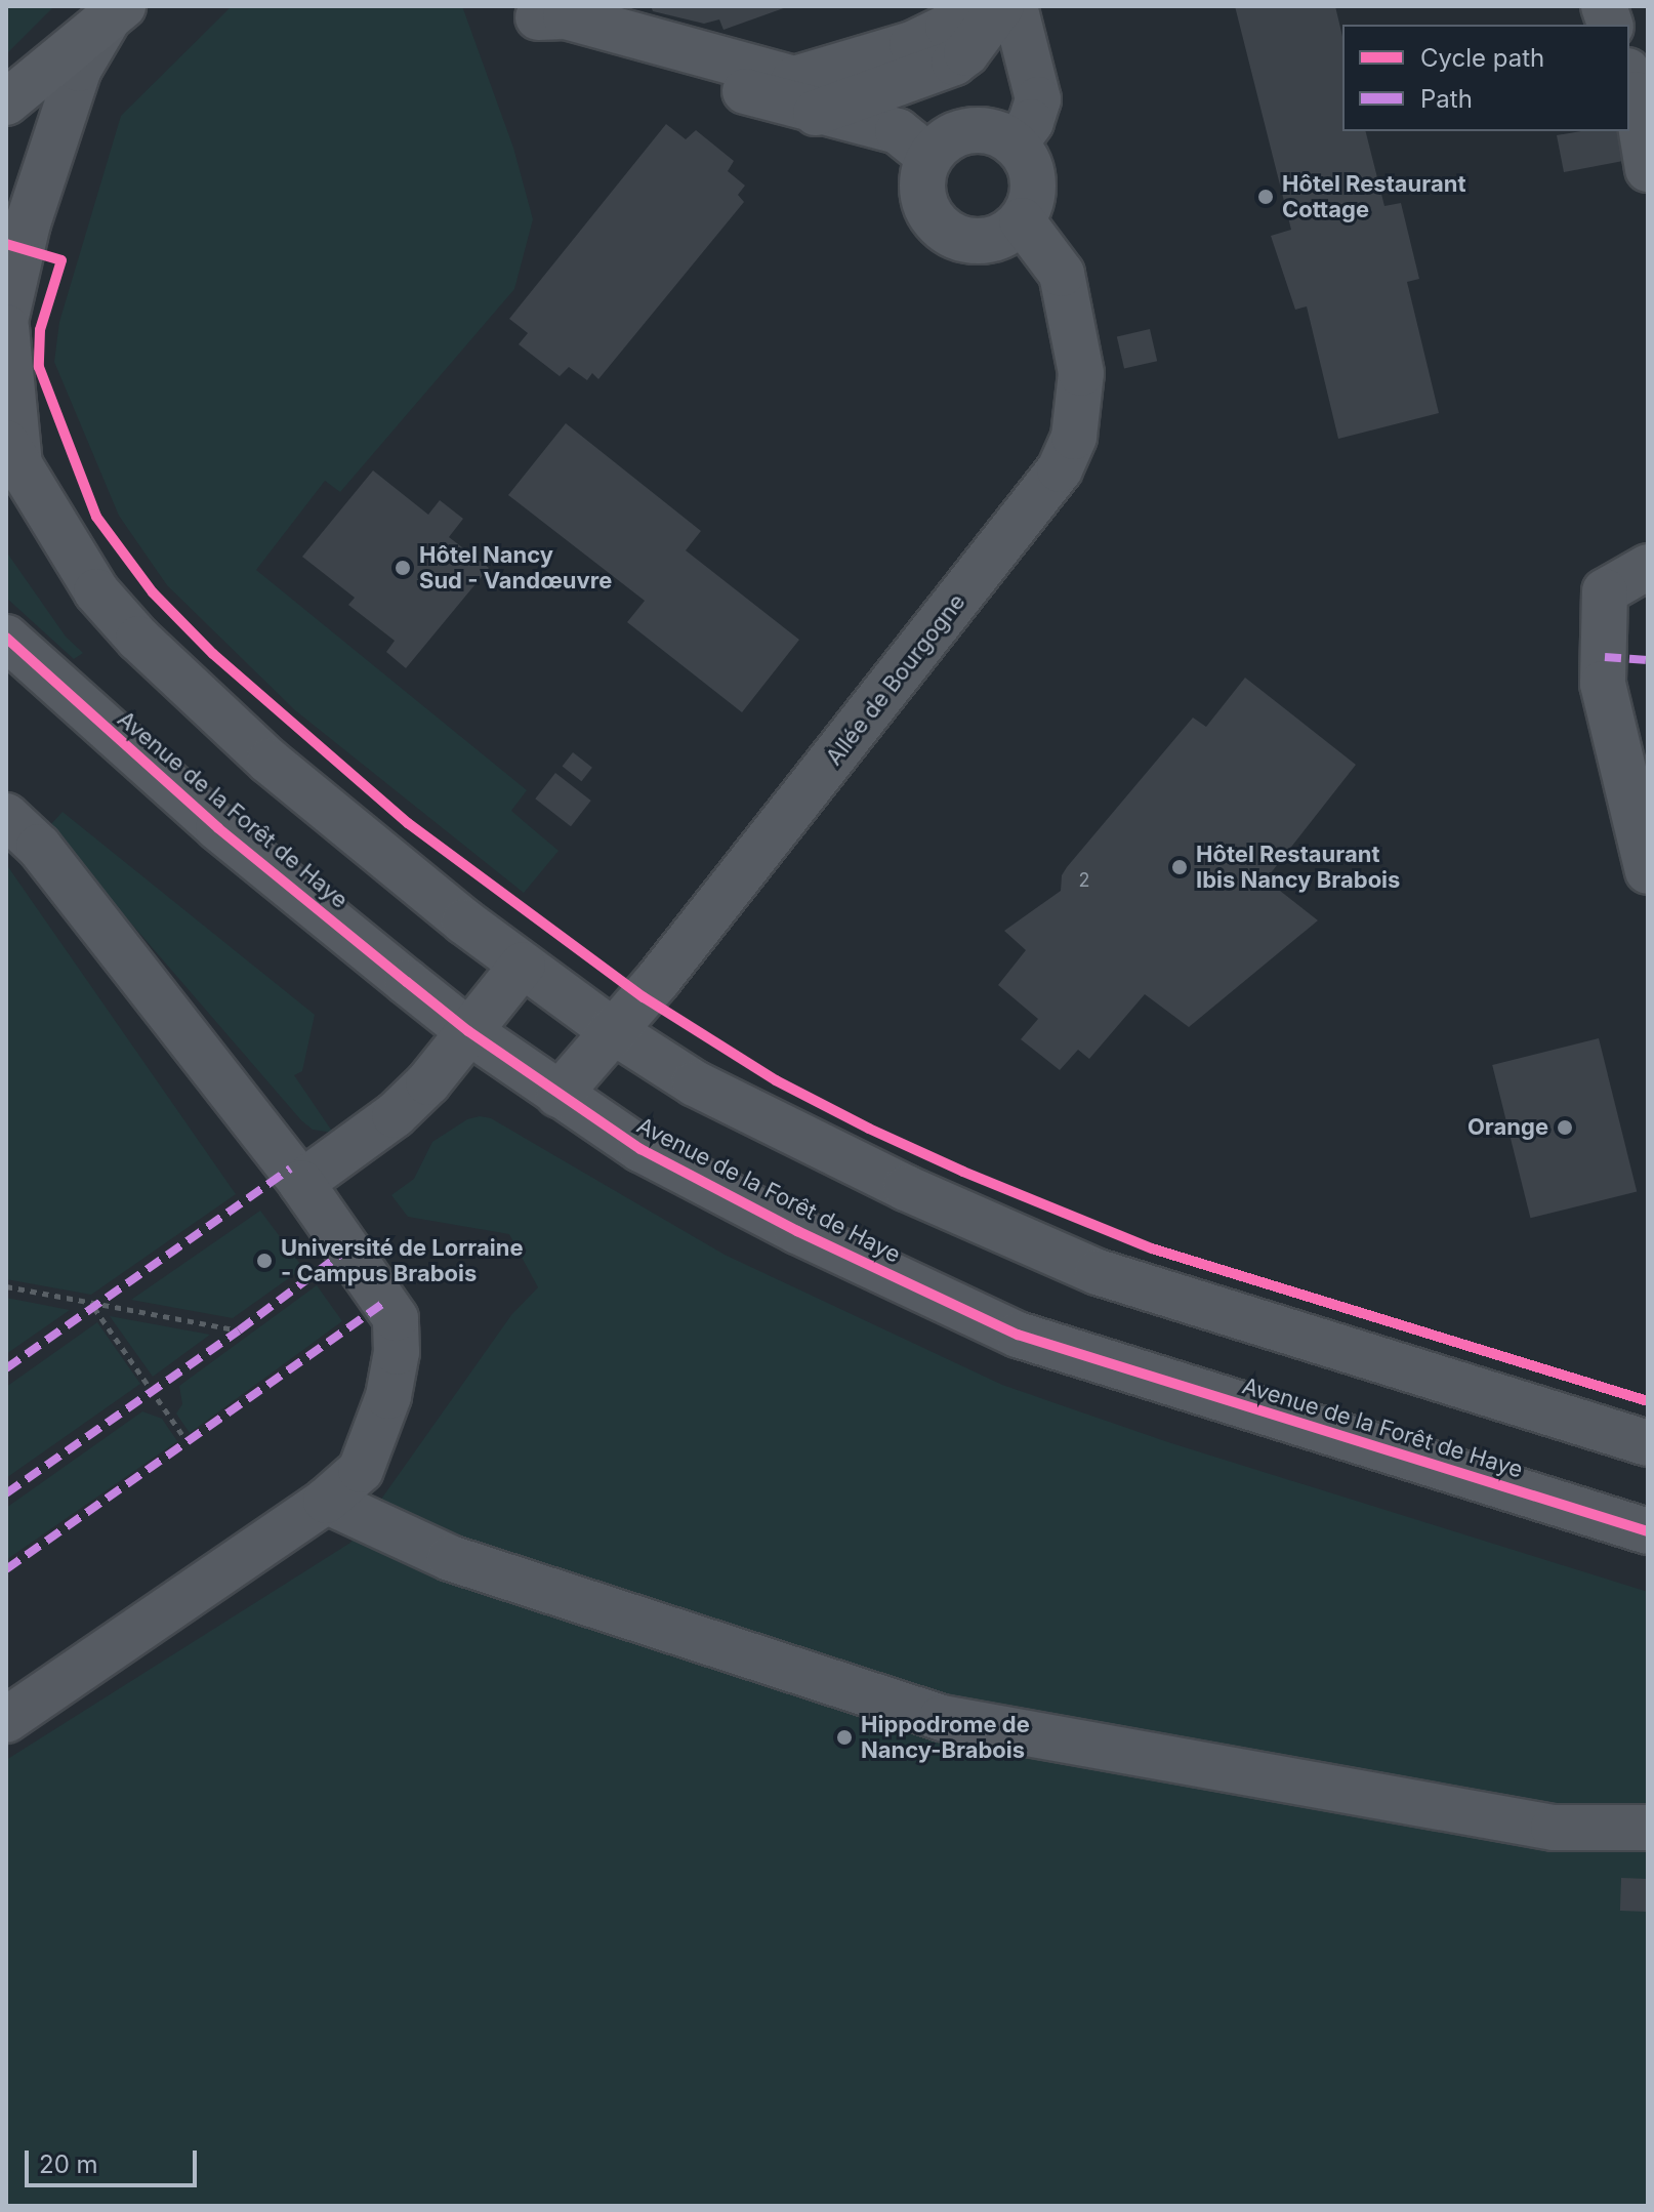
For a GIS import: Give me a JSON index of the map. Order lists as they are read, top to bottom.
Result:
{
  "streets": {
    "street": ["Allée de Bourgogne", "Avenue de la Forêt de Haye"]
  },
  "crossings": [
    ["Allée de Bourgogne", "Avenue de la Forêt de Haye"]
  ],
  "places": [
    "Hôtel Restaurant Cottage",
    "Hôtel Nancy Sud - Vandœuvre",
    "Hôtel Restaurant Ibis Nancy Brabois",
    "Orange",
    "Université de Lorraine - Campus Brabois",
    "Hippodrome de Nancy-Brabois"
  ],
  "house_numbers": ["2"],
  "legend": ["Cycle path", "Path"],
  "scale_bar": "20 m"
}
